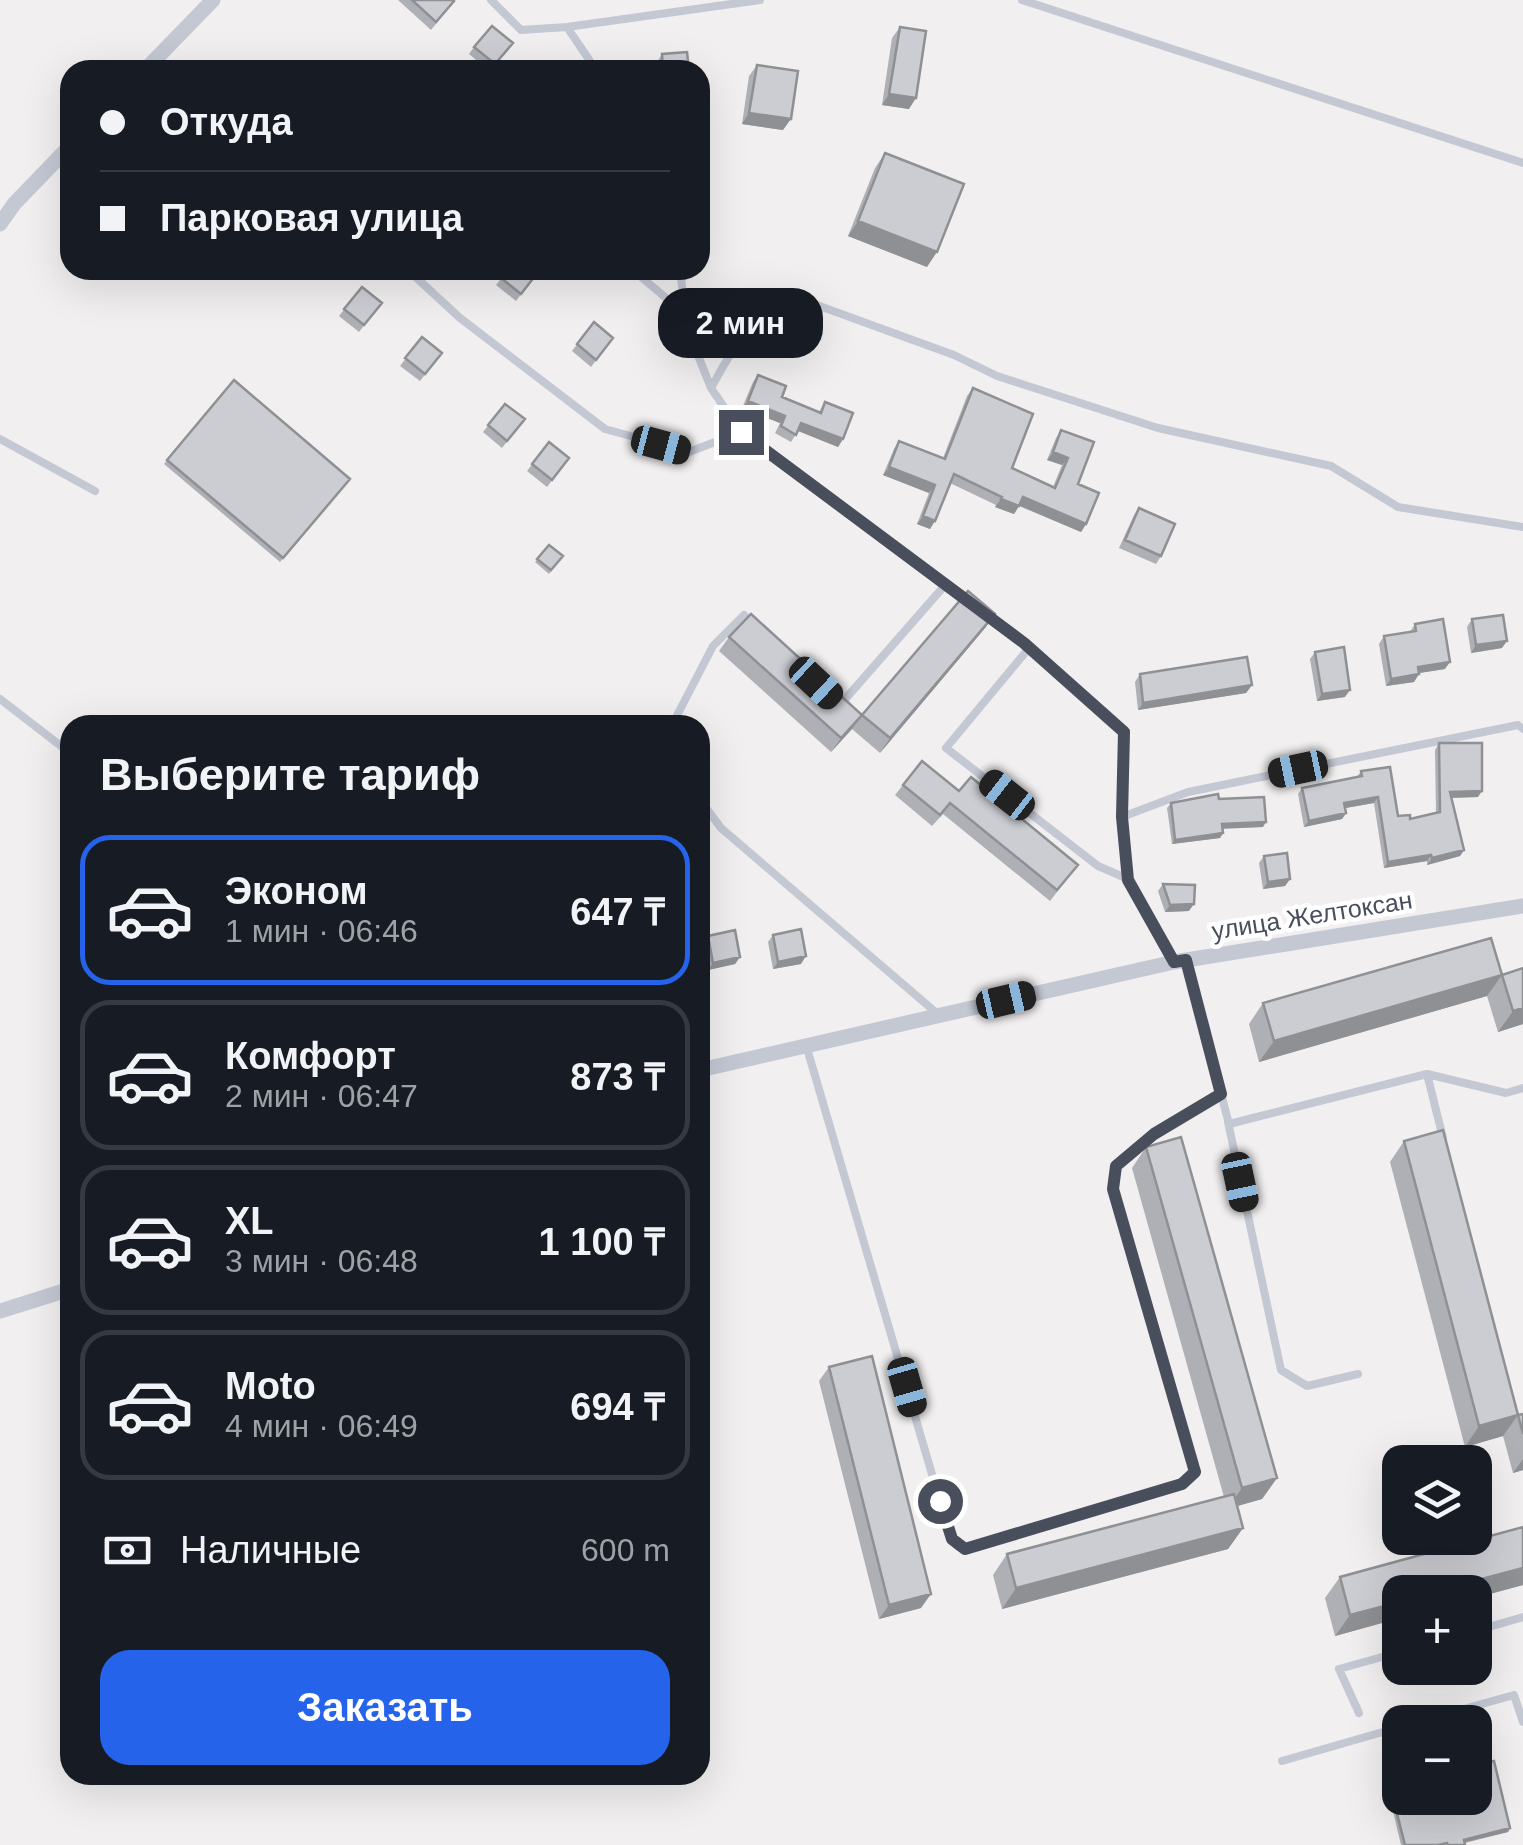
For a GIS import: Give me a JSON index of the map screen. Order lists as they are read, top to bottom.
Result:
{
  "streets": {
    "street": ["улица Желтоксан"]
  },
  "page": {
    "banner": ["Откуда", "Парковая улица"],
    "bubble": "2 мин",
    "heading": "Выберите тариф",
    "list": [
      {
        "name": "Эконом",
        "note": "1 мин · 06:46",
        "value": "647 ₸"
      },
      {
        "name": "Комфорт",
        "note": "2 мин · 06:47",
        "value": "873 ₸"
      },
      {
        "name": "XL",
        "note": "3 мин · 06:48",
        "value": "1 100 ₸"
      },
      {
        "name": "Moto",
        "note": "4 мин · 06:49",
        "value": "694 ₸"
      }
    ],
    "map_buttons": ["+", "−"],
    "pay": ["Наличные", "600 m"],
    "buttons": "Заказать"
  }
}
